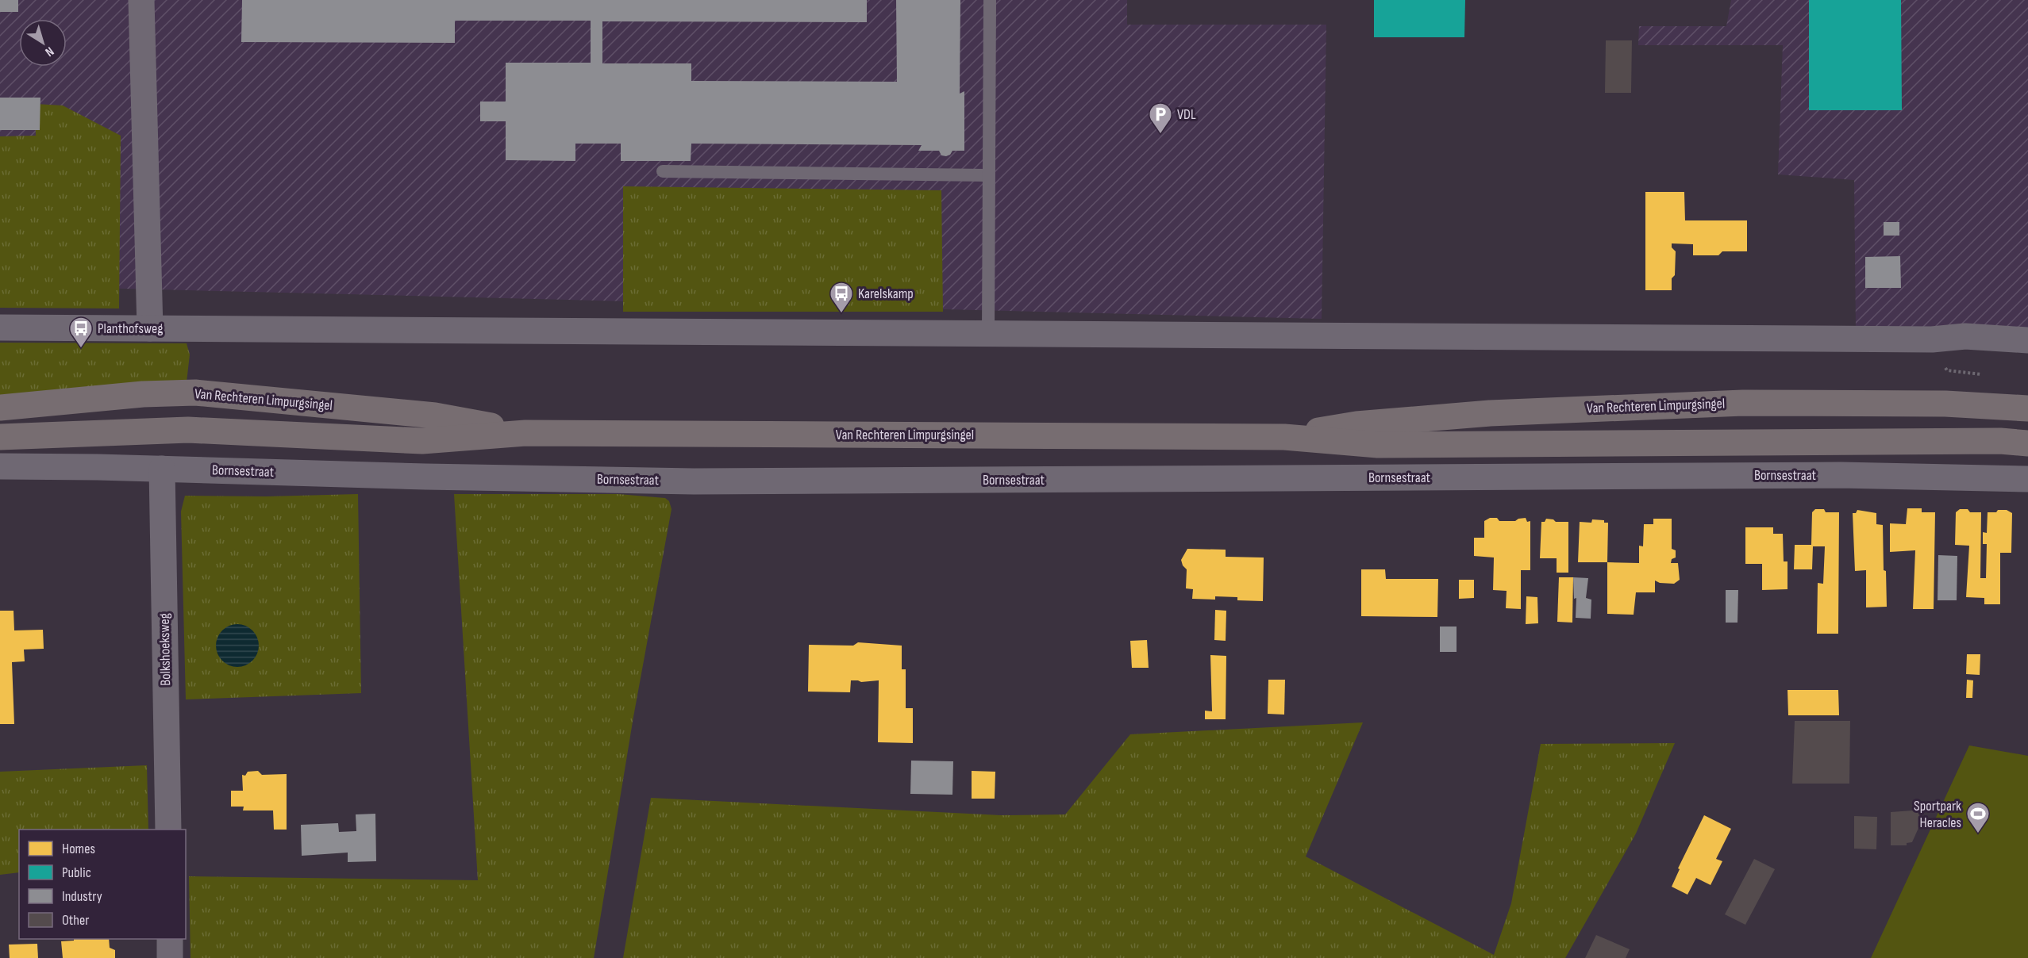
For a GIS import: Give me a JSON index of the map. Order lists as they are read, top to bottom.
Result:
{
  "streets": {
    "main road": ["Van Rechteren Limpurgsingel"],
    "street": ["Bornsestraat", "Bolkshoeksweg"]
  },
  "crossings": [
    ["Bornsestraat", "Bolkshoeksweg"]
  ],
  "places": {
    "parking": ["VDL"],
    "bus stop": ["Karelskamp", "Planthofsweg"],
    "sports": ["Sportpark Heracles"]
  },
  "legend": [
    "Homes",
    "Public",
    "Industry",
    "Other"
  ],
  "north": "bottom right"
}
